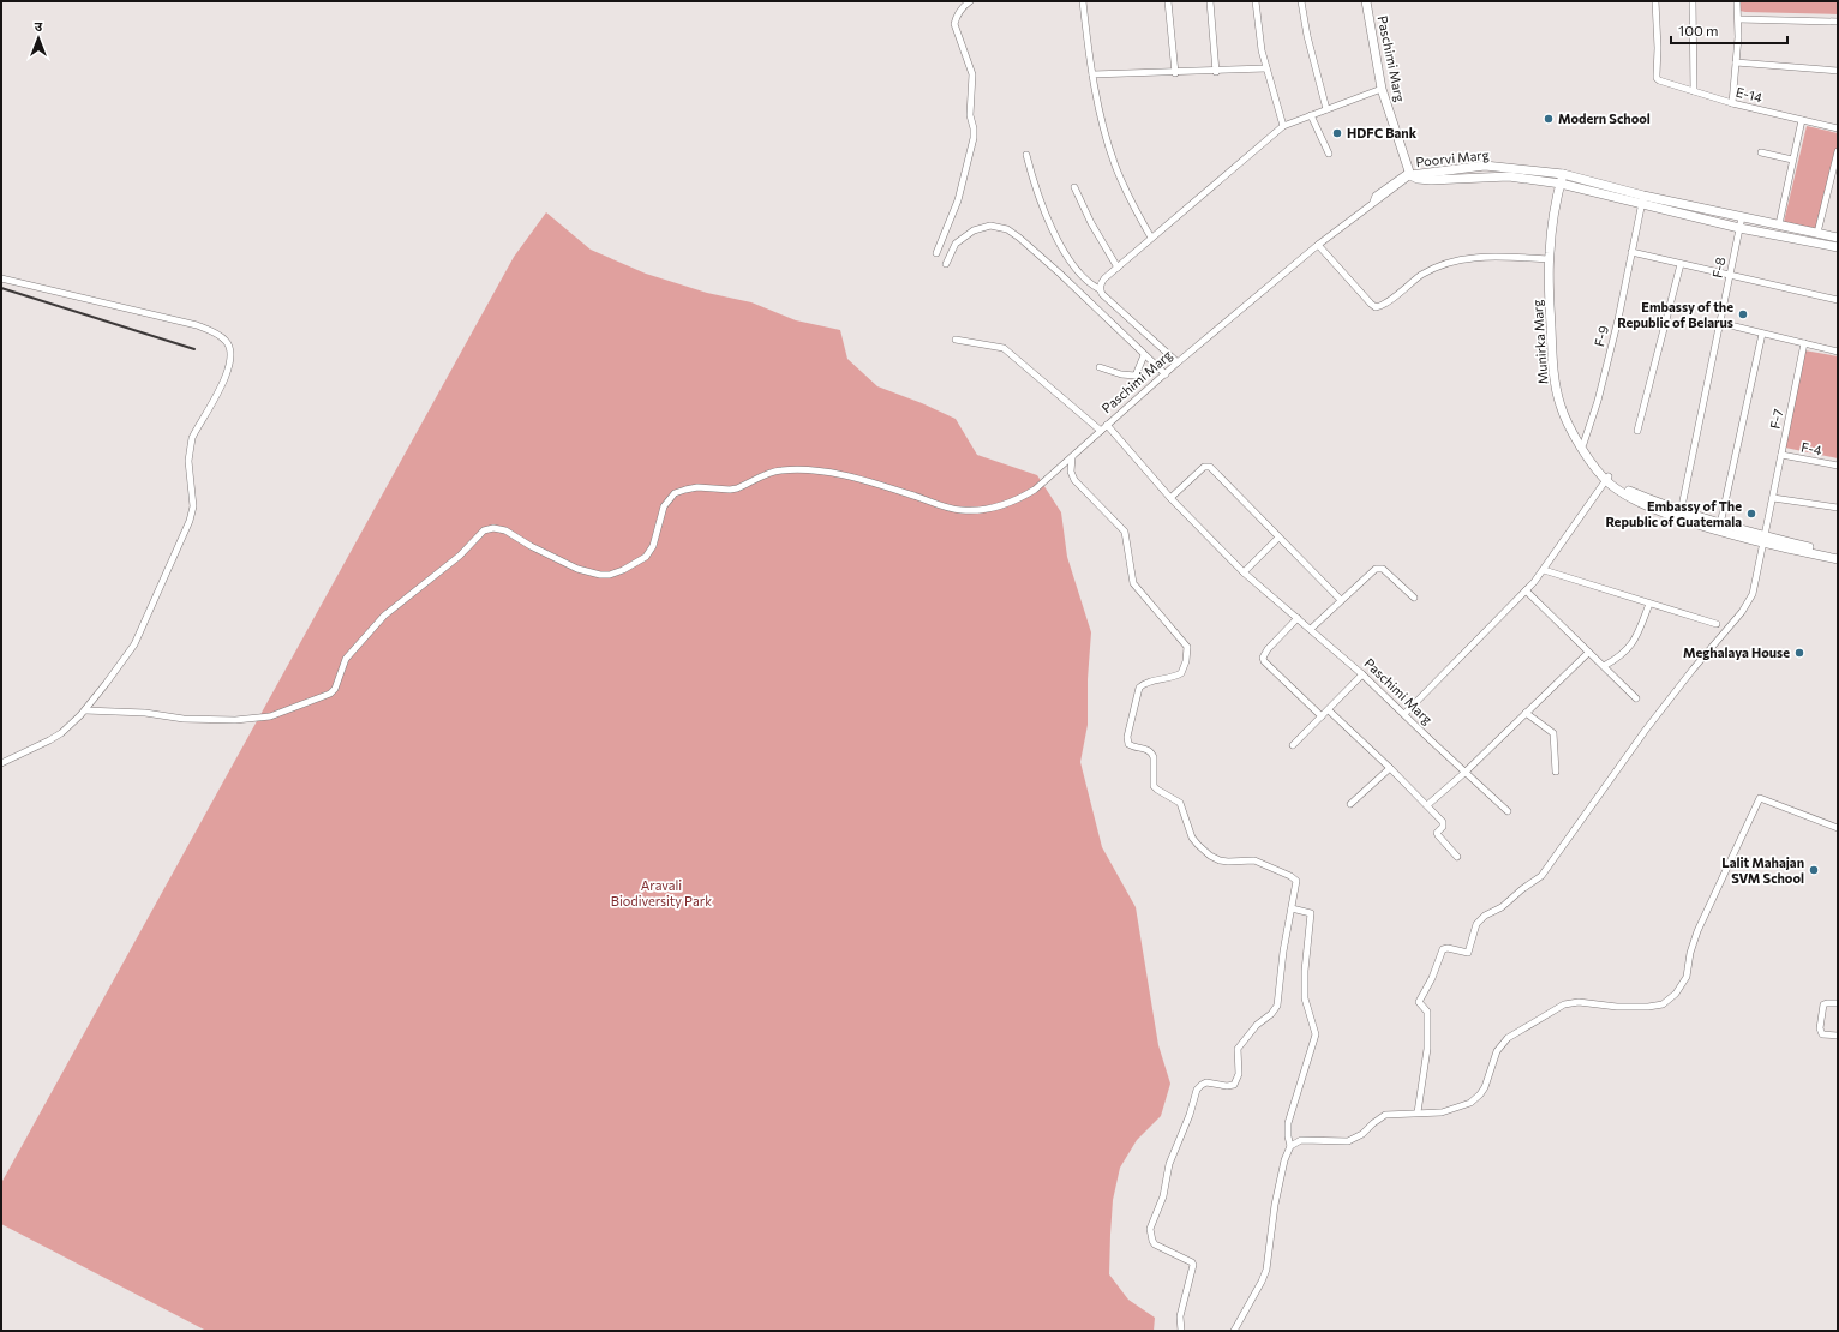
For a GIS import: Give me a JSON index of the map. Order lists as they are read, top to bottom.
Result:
{
  "streets": {
    "street": [
      "Paschimi Marg",
      "E-14",
      "Poorvi Marg",
      "F-8",
      "F-9",
      "Munirka Marg",
      "F-7",
      "F-4"
    ]
  },
  "crossings": [
    ["Paschimi Marg", "Poorvi Marg"],
    ["Poorvi Marg", "F-8"],
    ["Poorvi Marg", "F-9"],
    ["Poorvi Marg", "Munirka Marg"],
    ["F-8", "Munirka Marg"],
    ["F-9", "Munirka Marg"],
    ["Munirka Marg", "F-7"],
    ["F-7", "F-4"]
  ],
  "parks": ["Aravali Biodiversity Park"],
  "places": [
    "Modern School",
    "HDFC Bank",
    "Embassy of the Republic of Belarus",
    "Embassy of The Republic of Guatemala",
    "Meghalaya House",
    "Lalit Mahajan SVM School"
  ],
  "scale_bar": "100 m",
  "north": "top"
}
